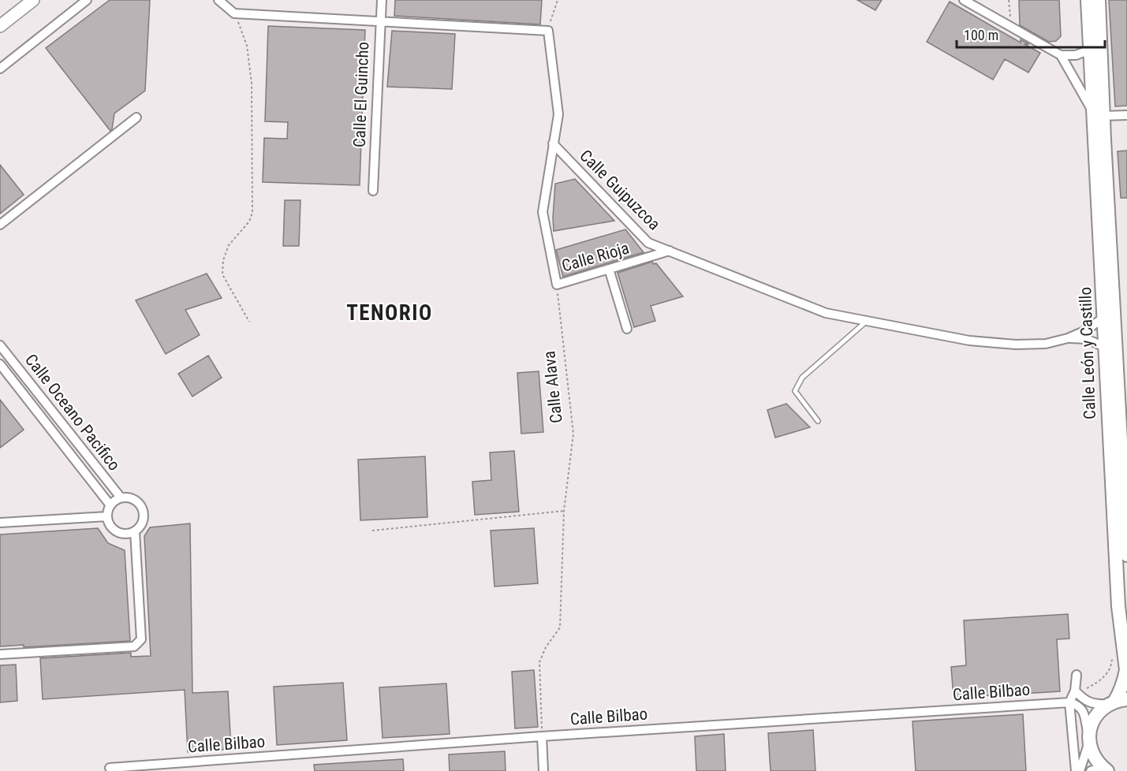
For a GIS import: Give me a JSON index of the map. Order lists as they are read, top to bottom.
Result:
{
  "streets": {
    "main road": ["Calle León y Castillo"],
    "street": [
      "Calle El Guincho",
      "Calle Guipuzcoa",
      "Calle Rioja",
      "Calle Oceano Pacifico",
      "Calle Bilbao"
    ],
    "path": ["Calle Alava"]
  },
  "crossings": [
    ["Calle Guipuzcoa", "Calle Rioja"],
    ["Calle Rioja", "Calle Alava"],
    ["Calle León y Castillo", "Calle Bilbao"],
    ["Calle Alava", "Calle Bilbao"]
  ],
  "districts": ["TENORIO"],
  "scale_bar": "100 m"
}
